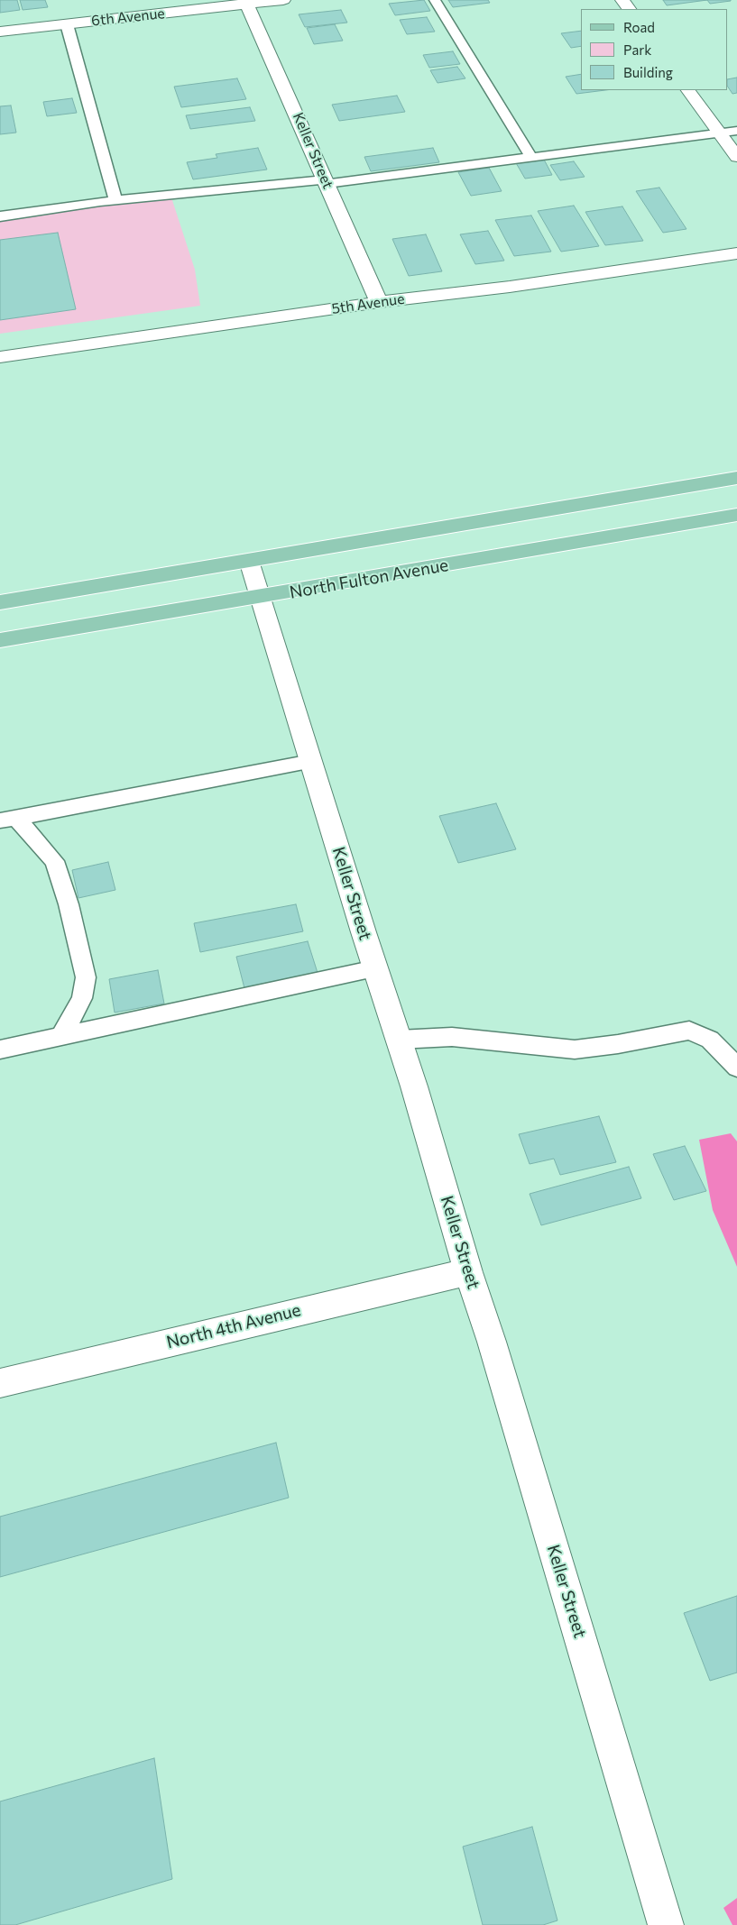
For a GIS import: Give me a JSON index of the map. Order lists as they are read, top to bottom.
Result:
{
  "streets": {
    "main road": ["North Fulton Avenue"],
    "street": [
      "6th Avenue",
      "Keller Street",
      "5th Avenue",
      "North 4th Avenue"
    ]
  },
  "crossings": [
    ["6th Avenue", "Keller Street"],
    ["Keller Street", "5th Avenue"],
    ["Keller Street", "North Fulton Avenue"],
    ["Keller Street", "North 4th Avenue"]
  ],
  "legend": ["Road", "Park", "Building"]
}
